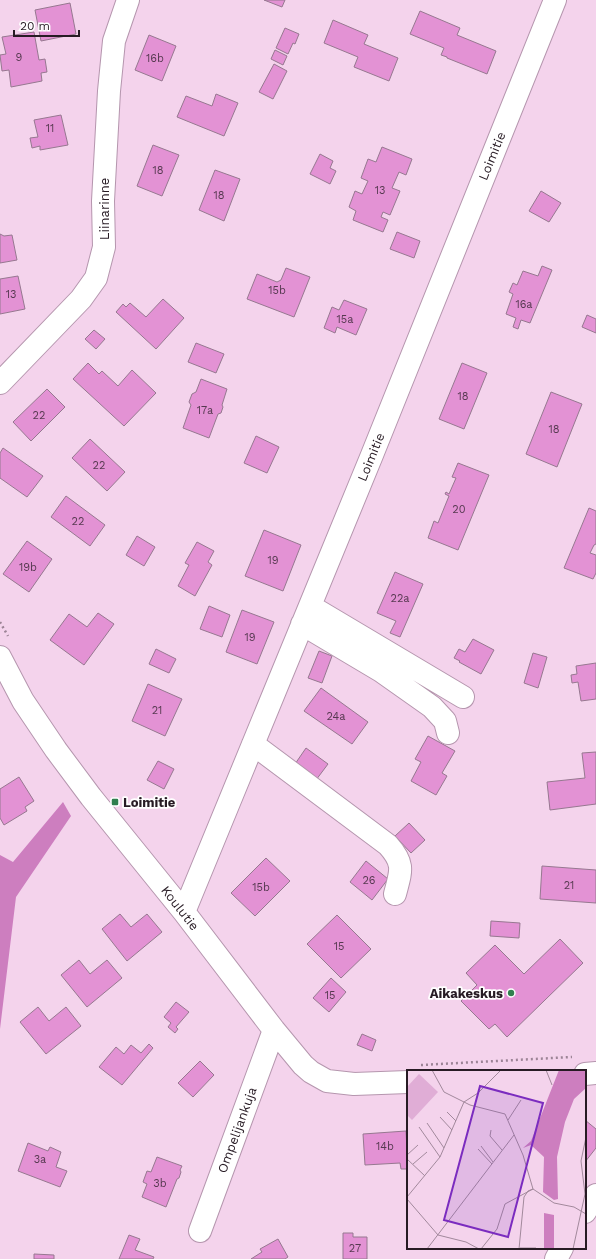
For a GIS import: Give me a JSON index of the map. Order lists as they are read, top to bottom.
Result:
{
  "streets": {
    "street": [
      "Loimitie",
      "Liinarinne",
      "Koulutie",
      "Ompelijankuja"
    ]
  },
  "crossings": [
    ["Loimitie", "Koulutie"],
    ["Koulutie", "Ompelijankuja"]
  ],
  "places": {
    "transit": ["Loimitie"],
    "other": ["Aikakeskus"]
  },
  "house_numbers": [
    "9",
    "16b",
    "11",
    "18",
    "13",
    "18",
    "15b",
    "13",
    "16a",
    "15a",
    "18",
    "17a",
    "22",
    "18",
    "22",
    "20",
    "22",
    "19",
    "19b",
    "22a",
    "19",
    "21",
    "24a",
    "26",
    "21",
    "15b",
    "15",
    "15",
    "14b",
    "3a",
    "3b",
    "27"
  ],
  "scale_bar": "20 m"
}
